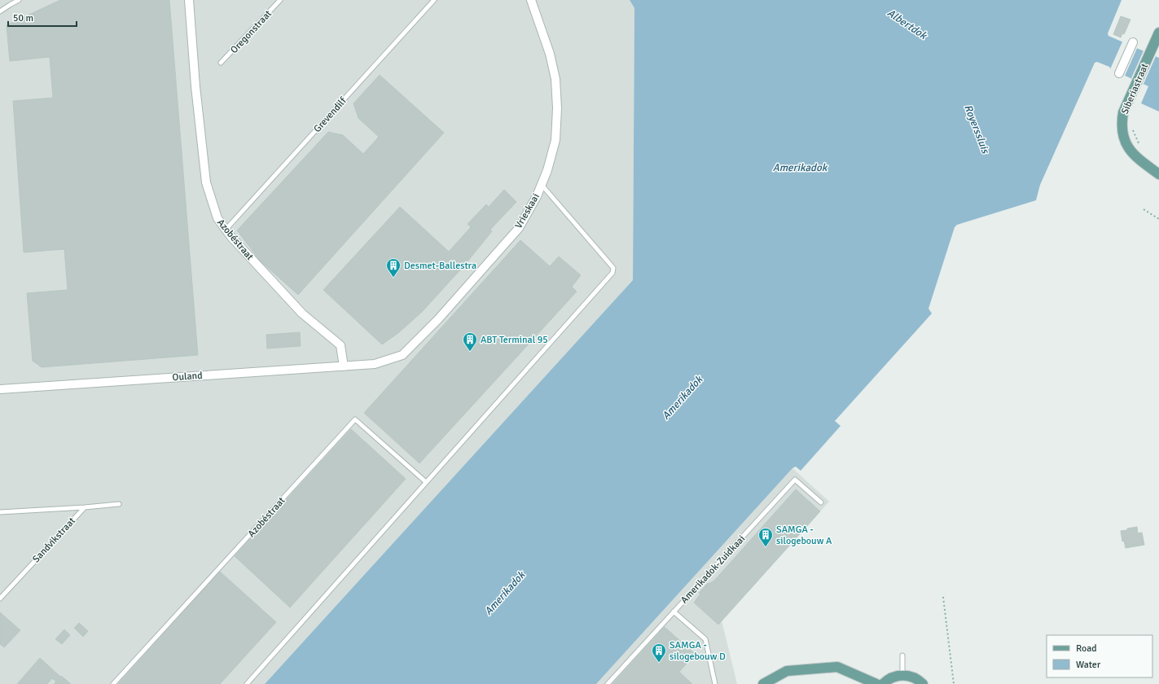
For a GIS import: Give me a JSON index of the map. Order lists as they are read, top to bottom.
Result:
{
  "streets": {
    "main road": ["Siberiastraat"],
    "street": ["Vrieskaai", "Azobéstraat", "Ouland"],
    "lane": [
      "Oregonstraat",
      "Grevendilf",
      "Sandvikstraat",
      "Amerikadok-Zuidkaai"
    ]
  },
  "crossings": [
    ["Grevendilf", "Azobéstraat"],
    ["Vrieskaai", "Ouland"],
    ["Azobéstraat", "Ouland"]
  ],
  "water": ["Albertdok", "Royerssluis", "Amerikadok"],
  "places": {
    "building": [
      "Desmet-Ballestra",
      "ABT Terminal 95",
      "SAMGA - silogebouw A",
      "SAMGA - silogebouw D"
    ]
  },
  "legend": ["Road", "Water"],
  "scale_bar": "50 m"
}
